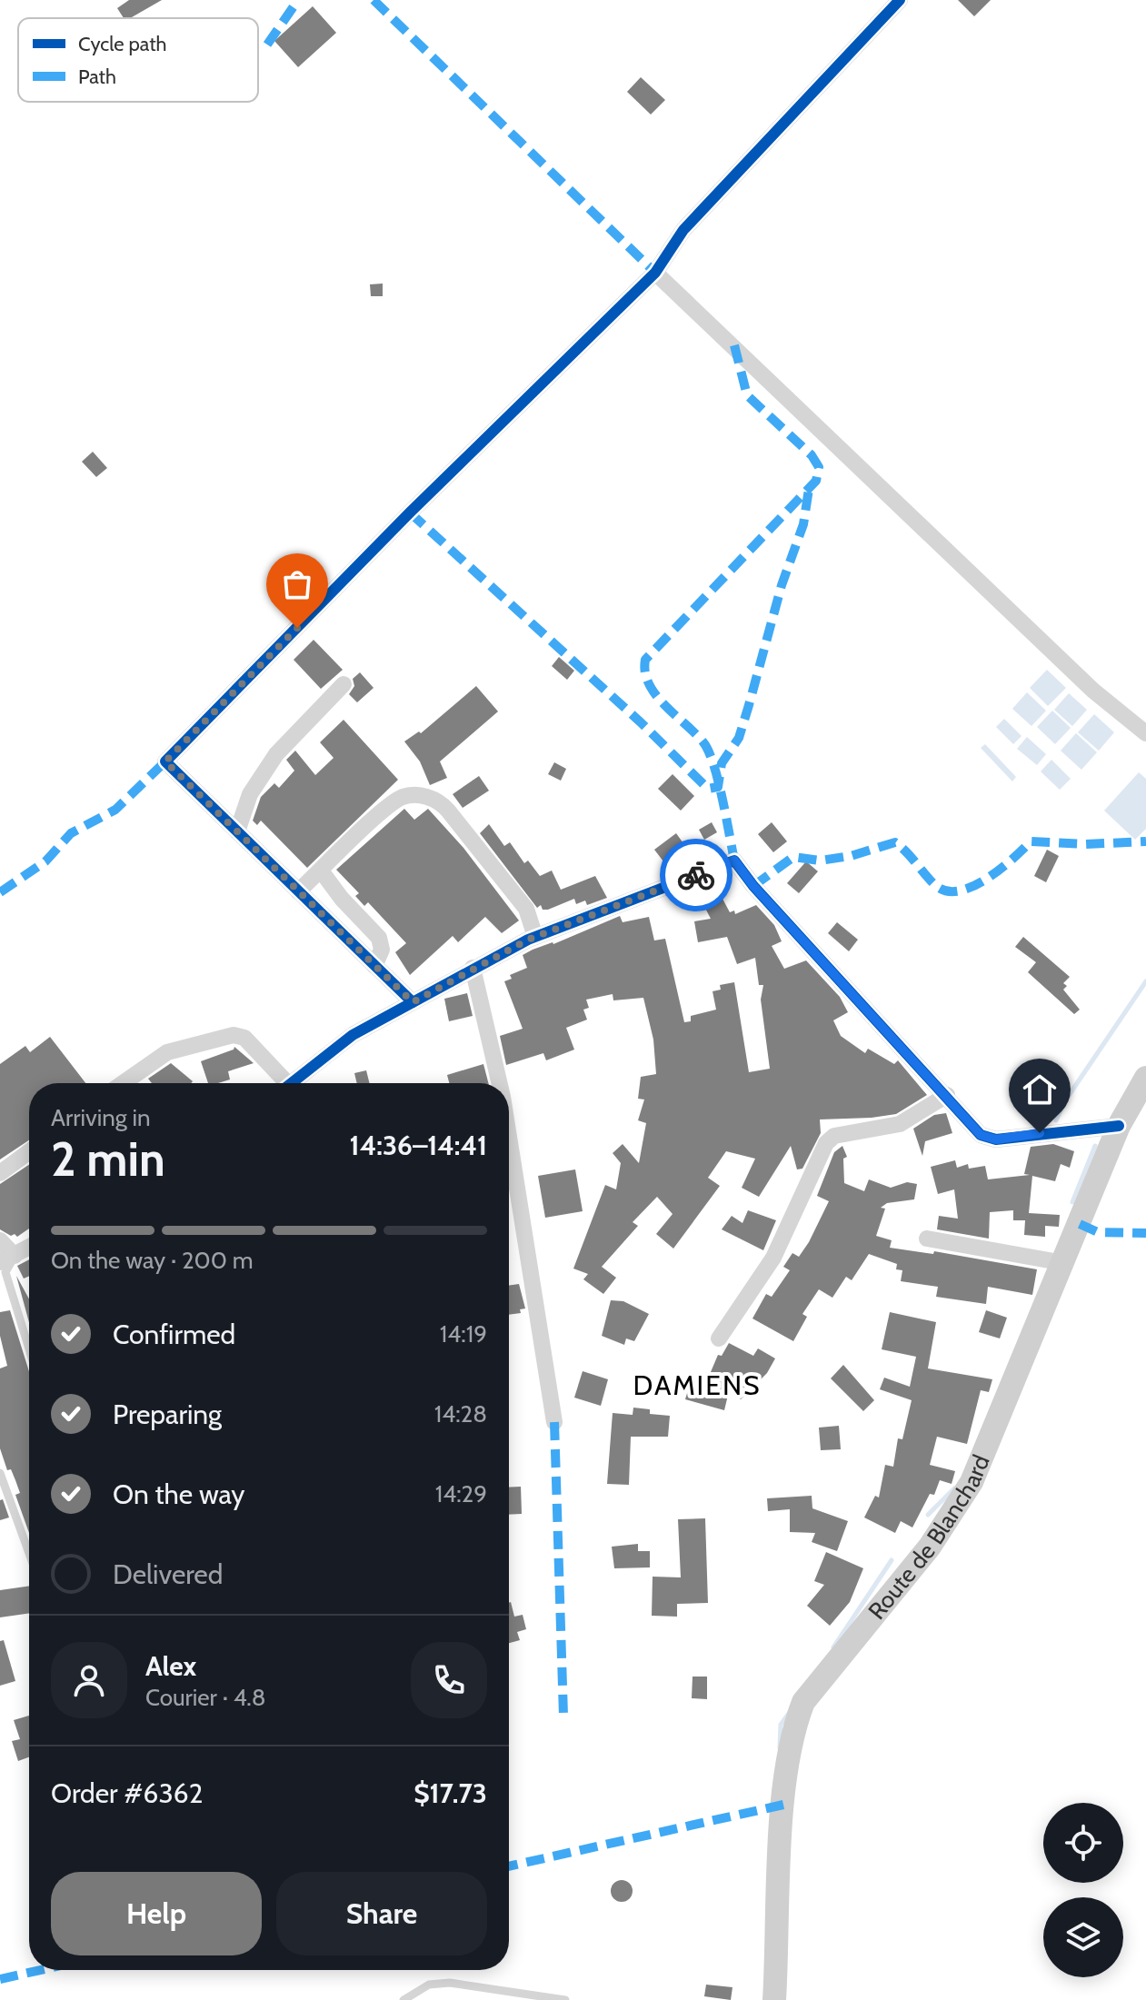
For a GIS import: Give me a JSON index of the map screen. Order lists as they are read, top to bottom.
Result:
{
  "streets": {
    "street": ["Route de Blanchard"]
  },
  "districts": ["DAMIENS"],
  "legend": ["Cycle path", "Path"],
  "page": {
    "heading": ["2 min", "Arriving in", "14:36–14:41"],
    "panel": [
      "Alex",
      "Courier · 4.8",
      "Order #6362",
      "$17.73"
    ],
    "bar": "On the way · 200 m",
    "list": [
      ["Confirmed", "14:19"],
      ["Preparing", "14:28"],
      ["On the way", "14:29"],
      "Delivered"
    ],
    "buttons": ["Help", "Share"]
  }
}
